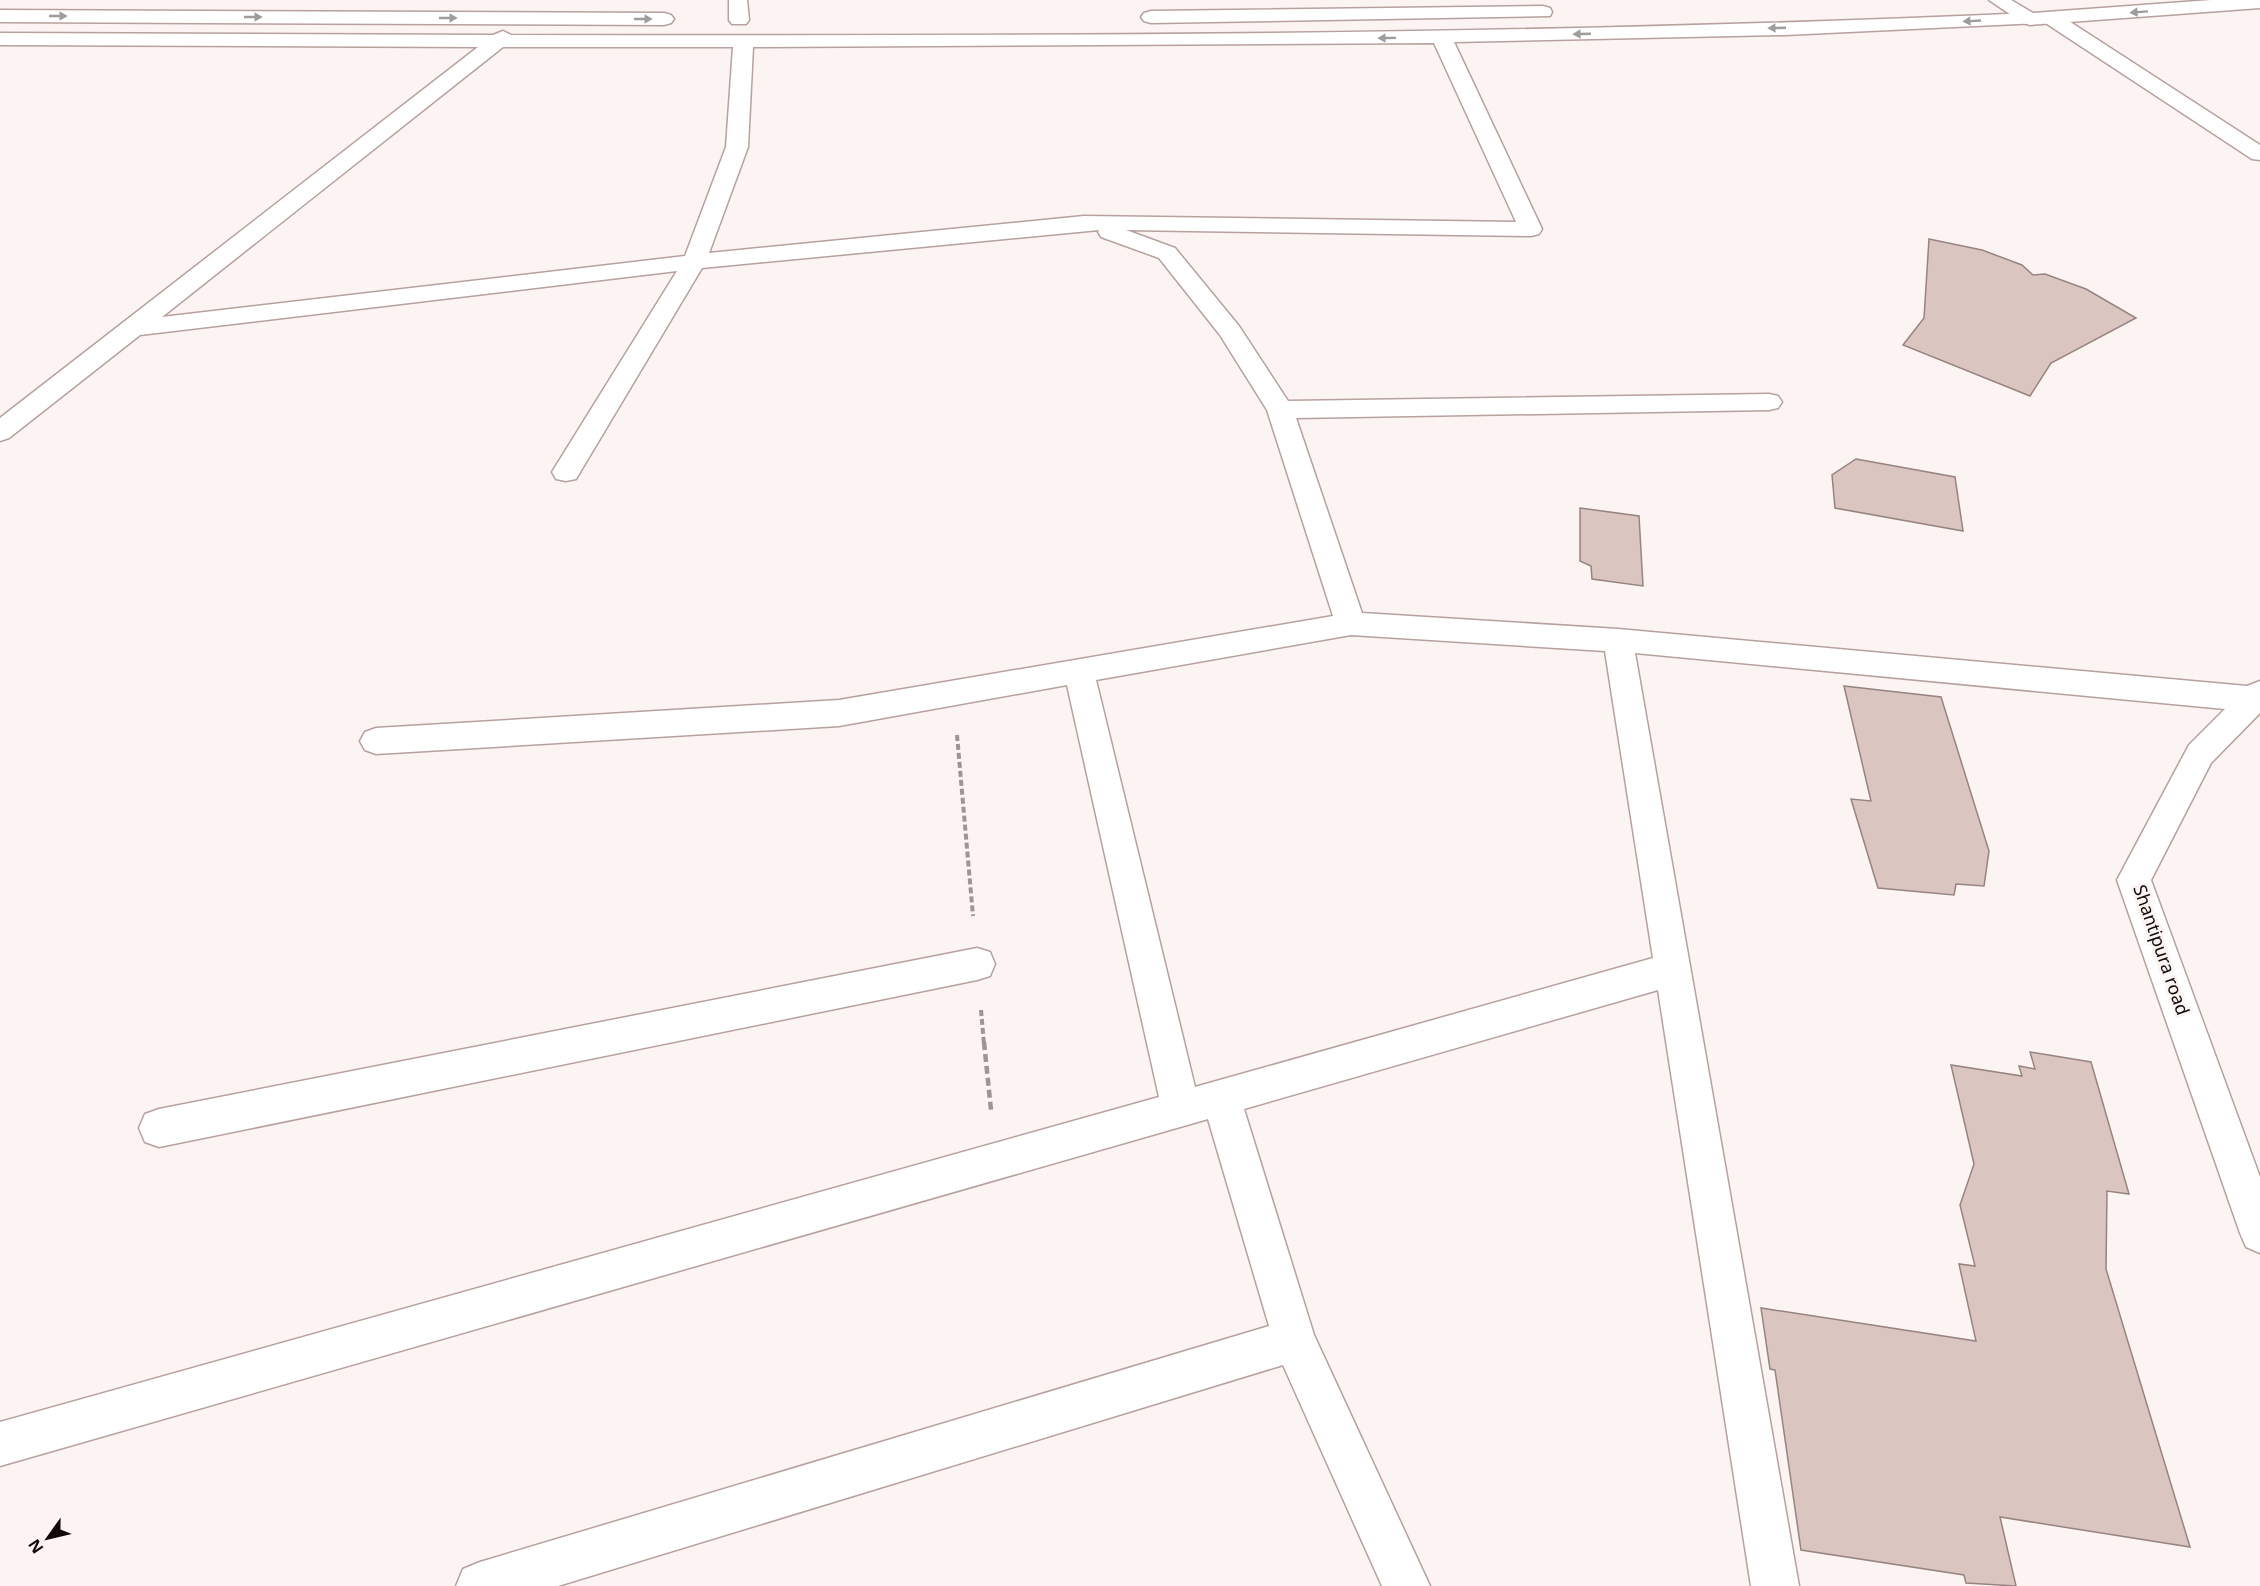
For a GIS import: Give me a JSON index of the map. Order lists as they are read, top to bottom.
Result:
{
  "streets": {
    "street": ["Shantipura road"]
  },
  "north": "bottom left"
}
